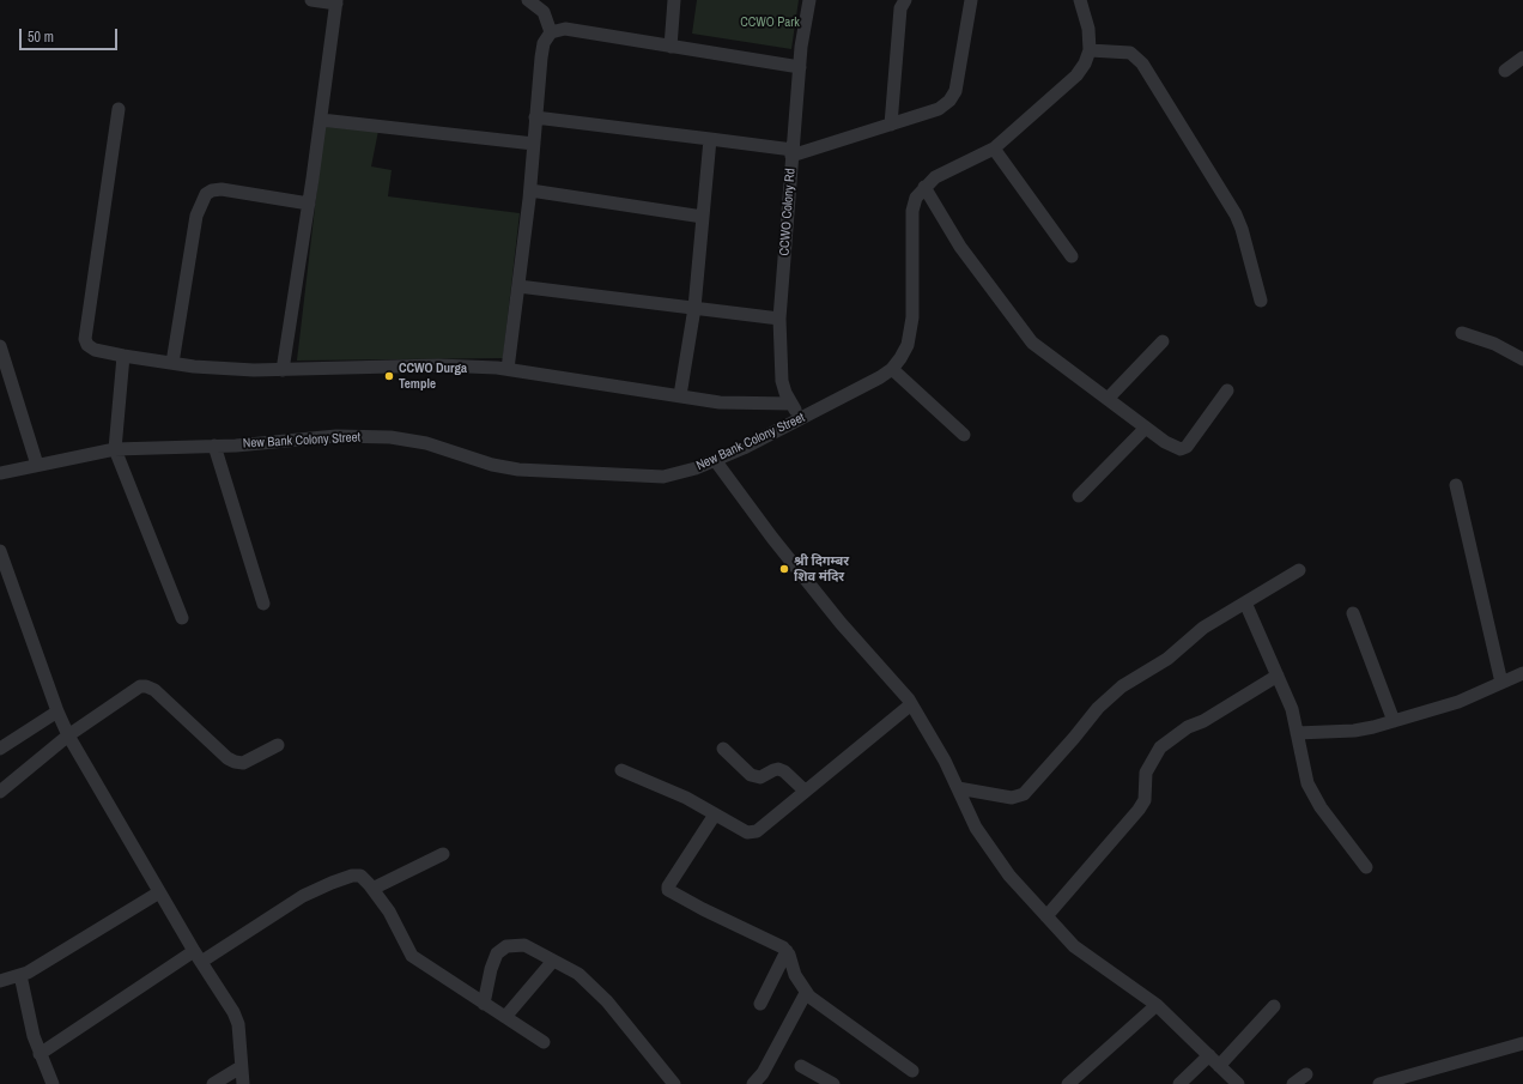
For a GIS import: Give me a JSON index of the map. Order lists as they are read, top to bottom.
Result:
{
  "streets": {
    "street": ["CCWO Colony Rd", "New Bank Colony Street"]
  },
  "crossings": [
    ["CCWO Colony Rd", "New Bank Colony Street"]
  ],
  "parks": ["CCWO Park"],
  "places": ["CCWO Durga Temple", "श्री दिगम्बर शिव मंदिर"],
  "scale_bar": "50 m"
}
